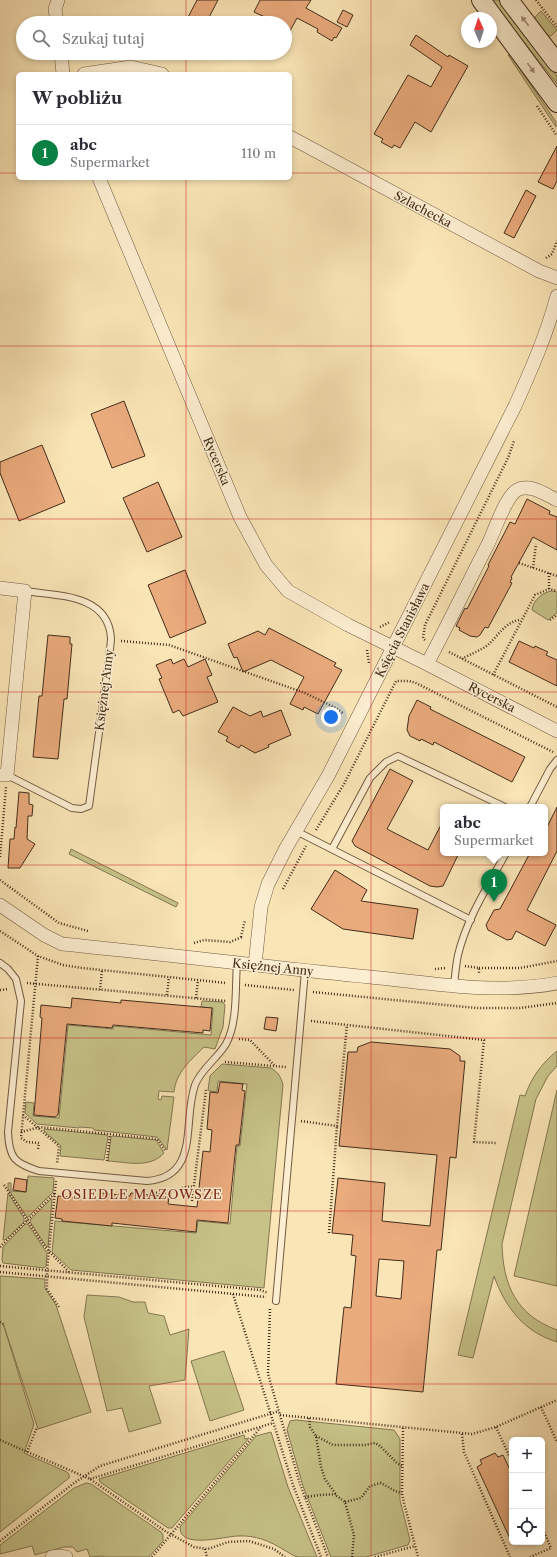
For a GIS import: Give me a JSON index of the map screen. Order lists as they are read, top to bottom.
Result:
{
  "streets": {
    "street": [
      "Szlachecka",
      "Rycerska",
      "Księcia Stanisława",
      "Księżnej Anny"
    ]
  },
  "crossings": [
    ["Rycerska", "Księcia Stanisława"],
    ["Księcia Stanisława", "Księżnej Anny"]
  ],
  "districts": ["OSIEDLE MAZOWSZE"],
  "north": "top",
  "page": {
    "search": "Szukaj tutaj",
    "heading": "W pobliżu",
    "list": [
      {
        "mark": "1",
        "name": "abc",
        "note": "Supermarket",
        "value": "110 m"
      }
    ],
    "popup": ["abc", "Supermarket"],
    "pins": "1",
    "map_buttons": ["+", "−"]
  }
}
